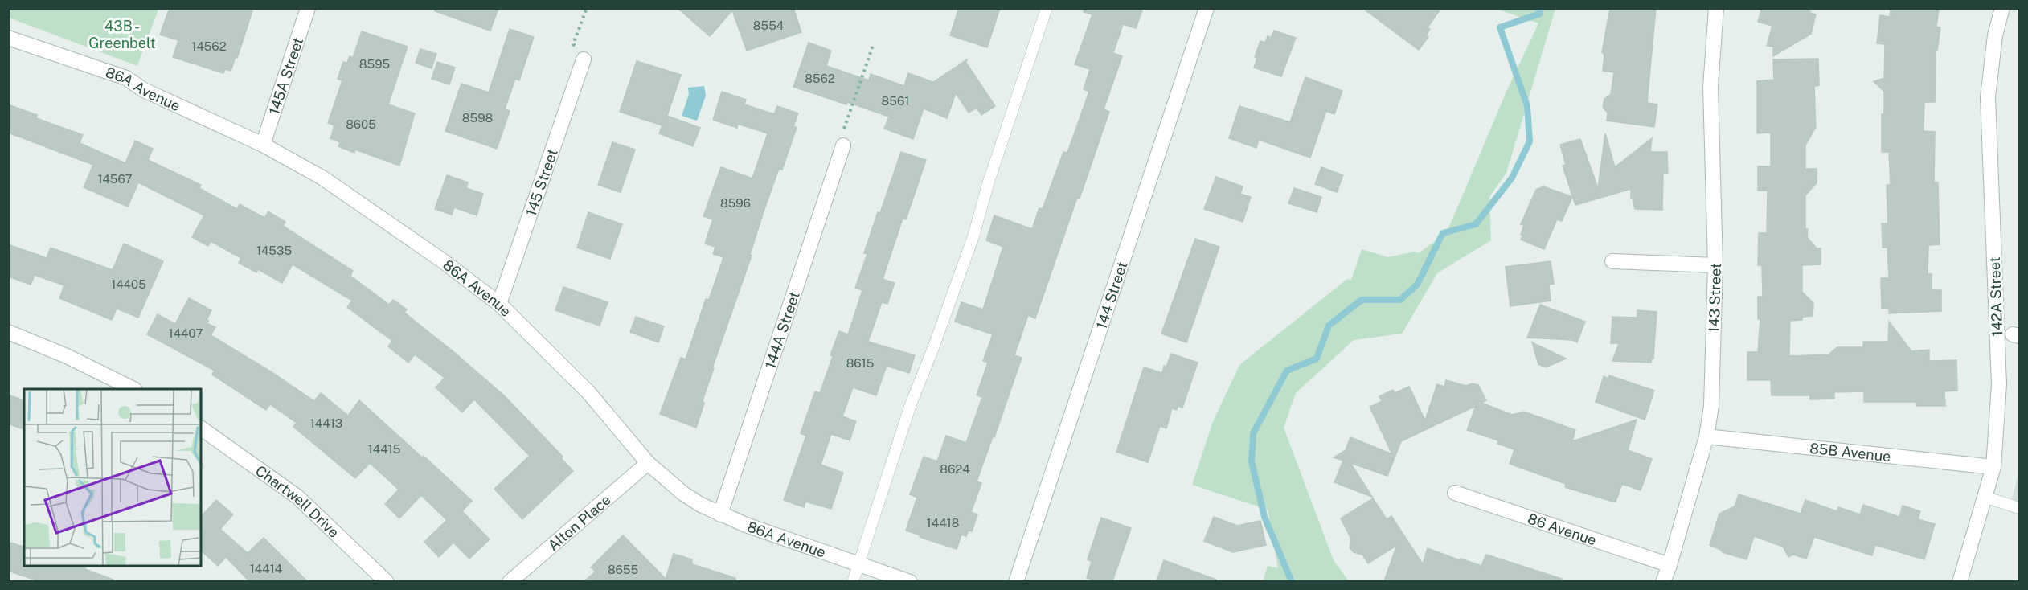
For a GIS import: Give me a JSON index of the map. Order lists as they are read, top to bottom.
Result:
{
  "streets": {
    "street": [
      "145A Street",
      "86A Avenue",
      "145 Street",
      "144 Street",
      "142A Street",
      "143 Street",
      "144A Street",
      "85B Avenue",
      "Chartwell Drive",
      "Alton Place",
      "86 Avenue"
    ]
  },
  "crossings": [
    ["145A Street", "86A Avenue"],
    ["86A Avenue", "145 Street"],
    ["86A Avenue", "144A Street"],
    ["86A Avenue", "Alton Place"],
    ["142A Street", "85B Avenue"],
    ["143 Street", "85B Avenue"],
    ["143 Street", "86 Avenue"]
  ],
  "parks": ["43B - Greenbelt"],
  "house_numbers": [
    "8554",
    "14562",
    "8595",
    "8562",
    "8561",
    "8598",
    "8605",
    "14567",
    "8596",
    "14535",
    "14405",
    "14407",
    "8615",
    "14413",
    "14415",
    "8624",
    "14418",
    "14414",
    "8655"
  ]
}
